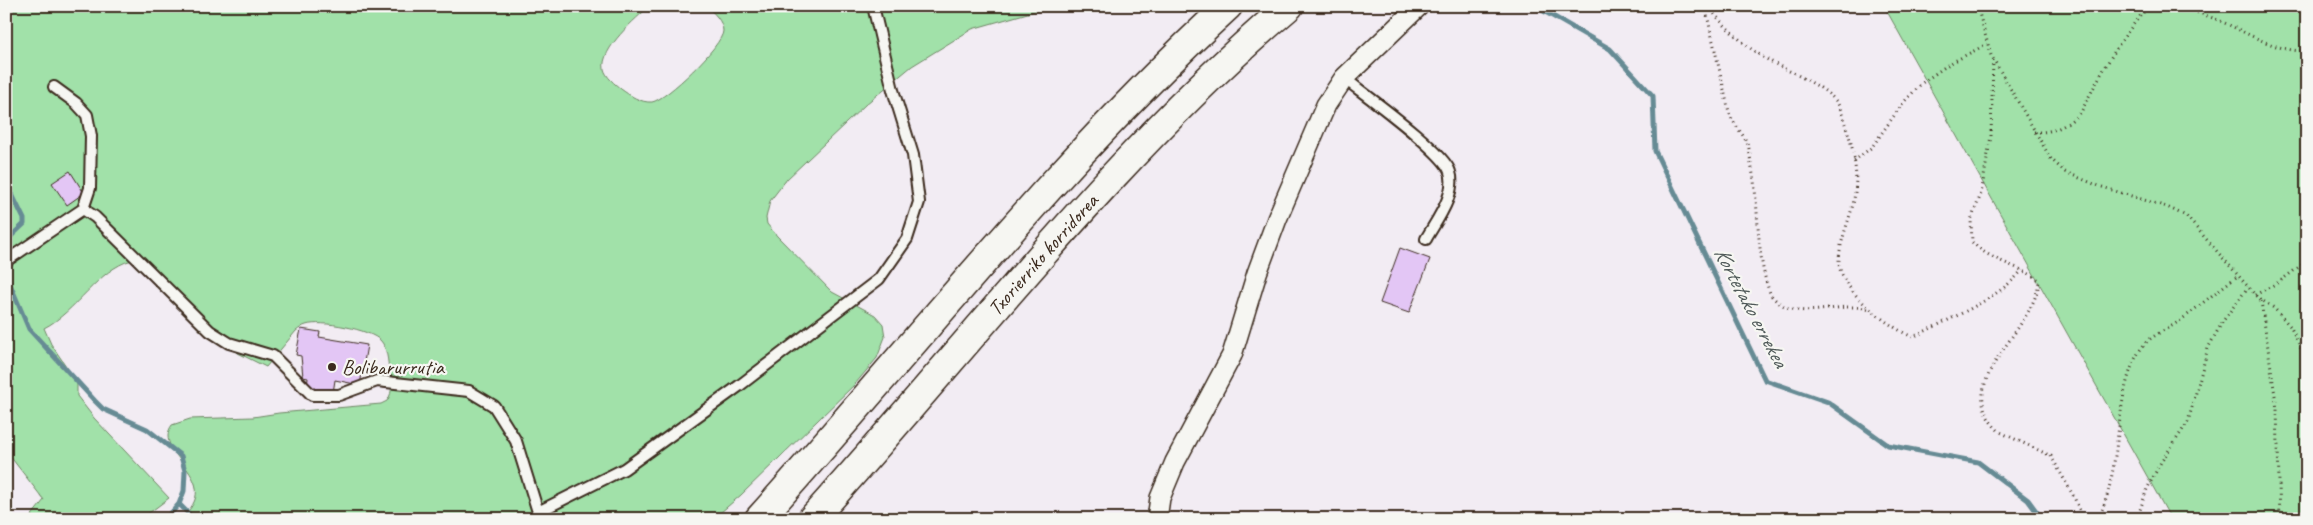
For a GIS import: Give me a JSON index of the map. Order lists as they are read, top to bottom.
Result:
{
  "streets": {
    "highway": ["Txorierriko korridorea"]
  },
  "water": ["Kortetako errekea"],
  "places": ["Bolibarurrutia"]
}
